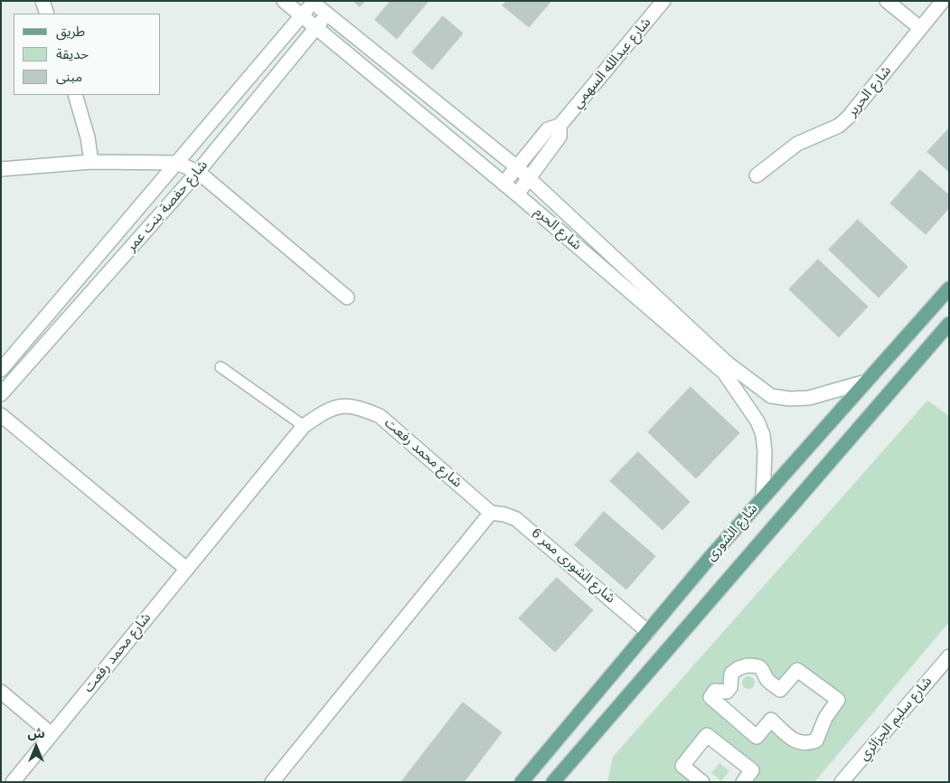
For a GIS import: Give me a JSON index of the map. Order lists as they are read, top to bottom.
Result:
{
  "streets": {
    "main road": ["شارع الشورى"],
    "street": [
      "شارع عبدالله السهمي",
      "شارع الحرير",
      "شارع حفصة بنت عمر",
      "شارع الحرم",
      "شارع محمد رفعت",
      "شارع الشورى ممر 6",
      "شارع سليم الجزائري"
    ]
  },
  "crossings": [
    ["شارع عبدالله السهمي", "شارع الحرم"],
    ["شارع حفصة بنت عمر", "شارع الحرم"],
    ["شارع الحرم", "شارع الشورى"],
    ["شارع محمد رفعت", "شارع الشورى ممر 6"],
    ["شارع الشورى", "شارع الشورى ممر 6"]
  ],
  "legend": ["طريق", "حديقة", "مبنى"],
  "north": "top"
}
